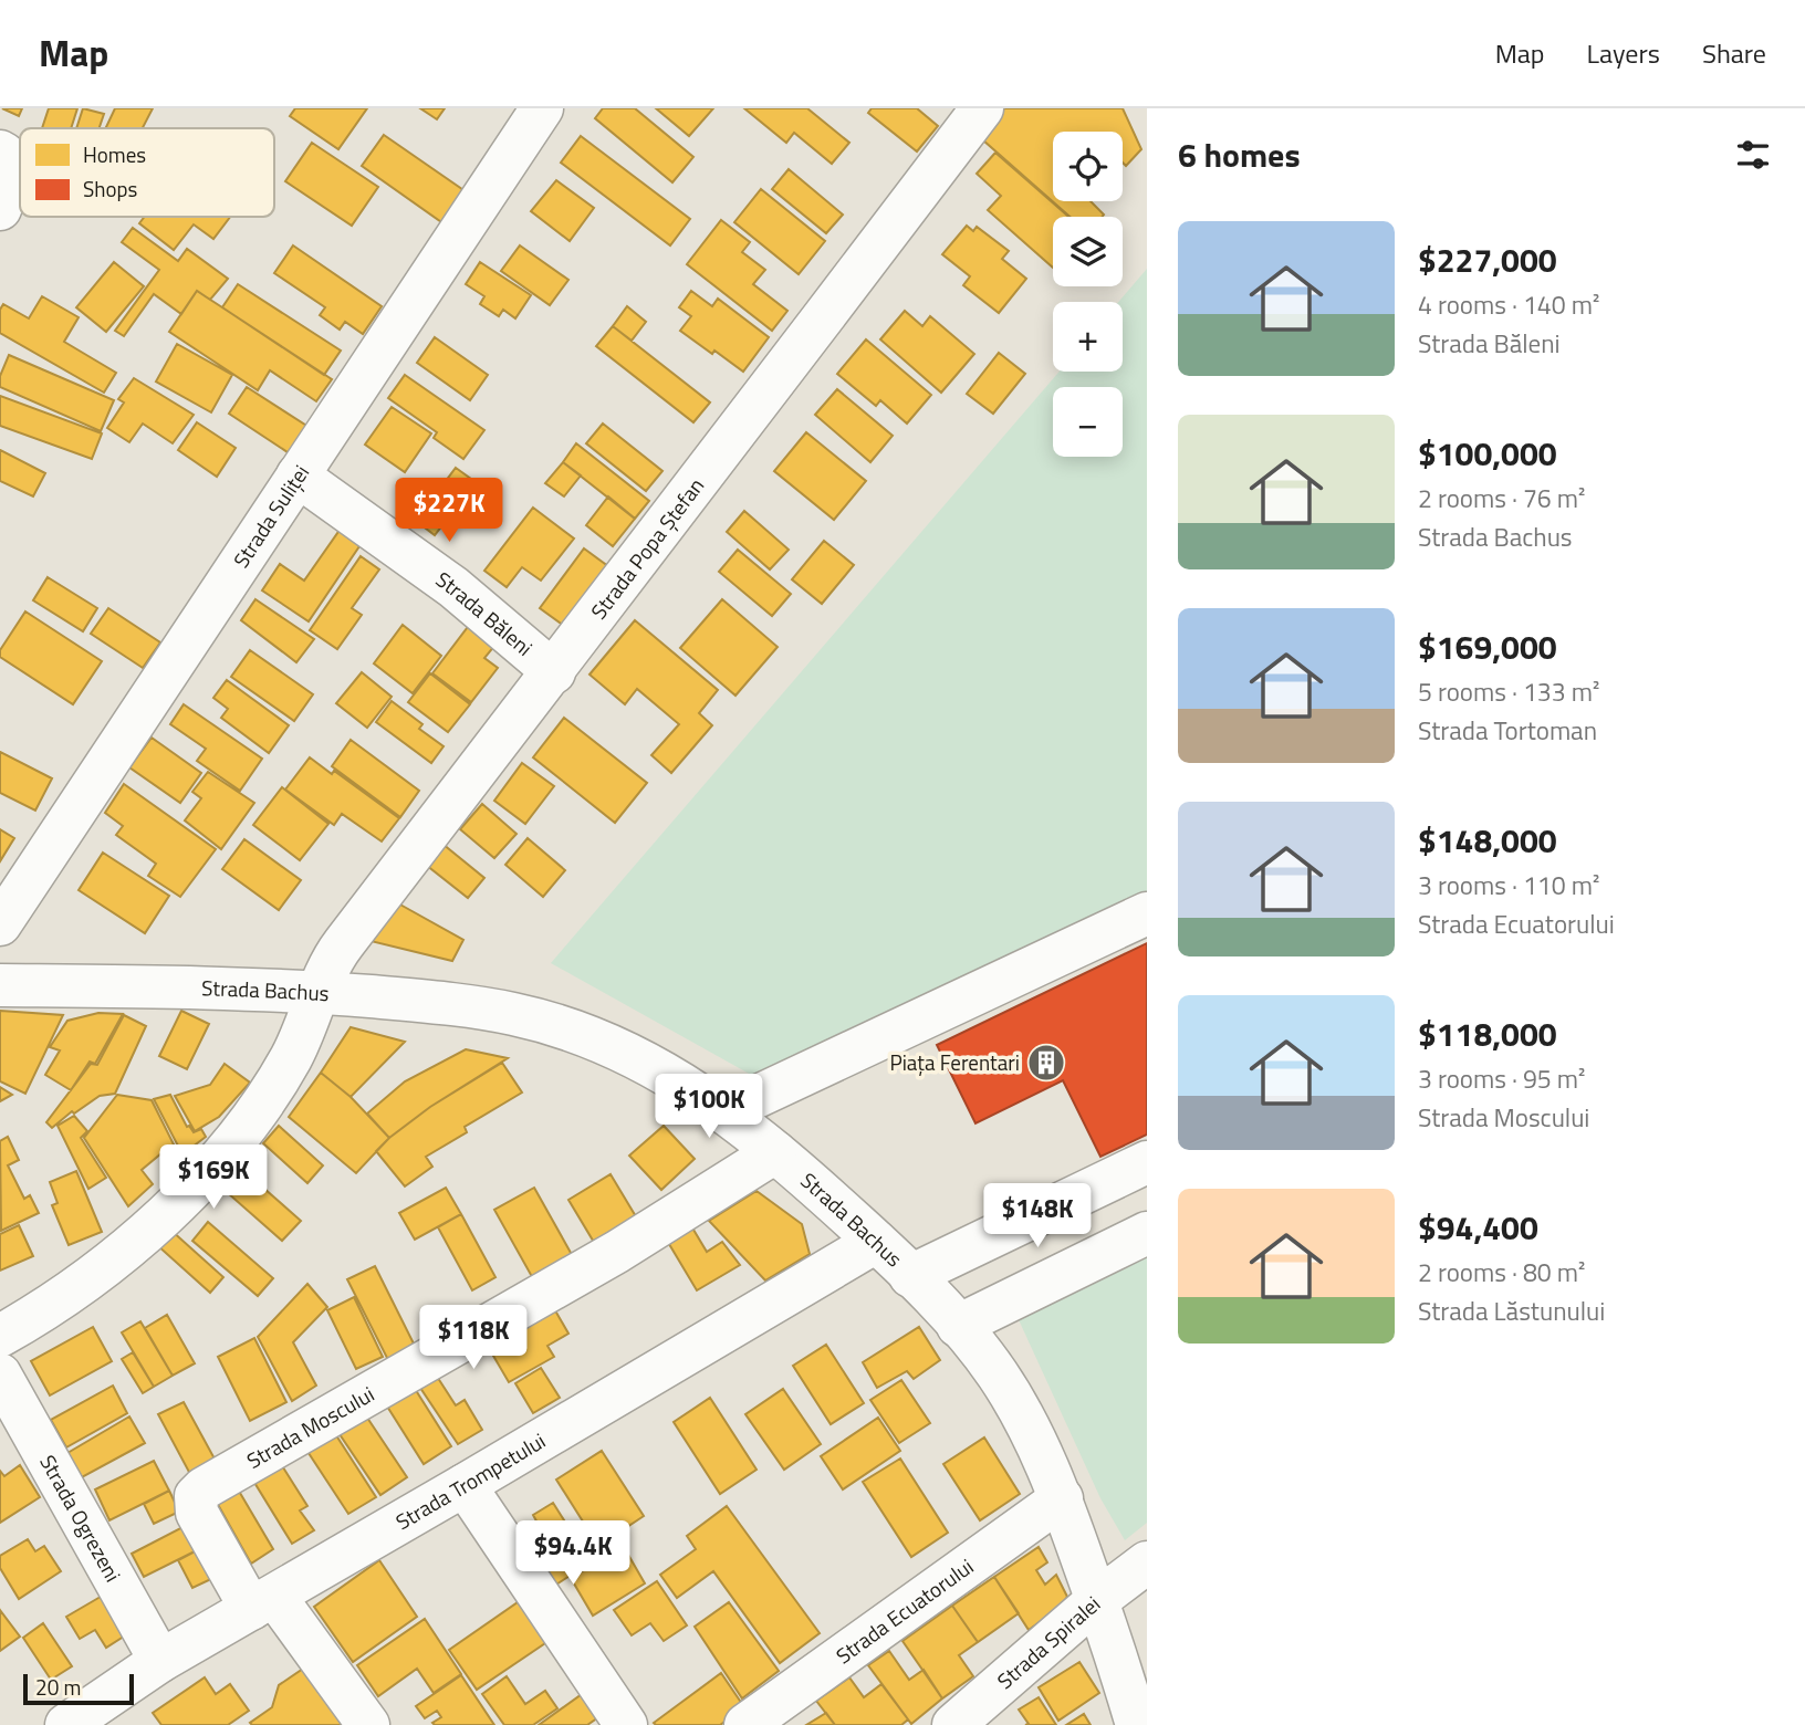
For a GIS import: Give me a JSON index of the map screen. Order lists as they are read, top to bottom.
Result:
{
  "streets": {
    "street": [
      "Strada Suliței",
      "Strada Popa Ștefan",
      "Strada Băleni",
      "Strada Bachus",
      "Strada Moscului",
      "Strada Trompetului",
      "Strada Ogrezeni",
      "Strada Ecuatorului",
      "Strada Spiralei"
    ]
  },
  "crossings": [
    ["Strada Suliței", "Strada Băleni"],
    ["Strada Popa Ștefan", "Strada Băleni"],
    ["Strada Popa Ștefan", "Strada Bachus"],
    ["Strada Bachus", "Strada Moscului"],
    ["Strada Bachus", "Strada Trompetului"],
    ["Strada Bachus", "Strada Ecuatorului"],
    ["Strada Bachus", "Strada Spiralei"],
    ["Strada Moscului", "Strada Trompetului"],
    ["Strada Trompetului", "Strada Ogrezeni"]
  ],
  "places": {
    "building": ["Piața Ferentari"]
  },
  "legend": ["Homes", "Shops"],
  "scale_bar": "20 m",
  "page": {
    "header": "Map",
    "nav": ["Map", "Layers", "Share"],
    "heading": "6 homes",
    "map_buttons": ["+", "−"],
    "list": [
      {
        "name": "$227,000",
        "note": "4 rooms · 140 m² · Strada Băleni"
      },
      {
        "name": "$100,000",
        "note": "2 rooms · 76 m² · Strada Bachus"
      },
      {
        "name": "$169,000",
        "note": "5 rooms · 133 m² · Strada Tortoman"
      },
      {
        "name": "$148,000",
        "note": "3 rooms · 110 m² · Strada Ecuatorului"
      },
      {
        "name": "$118,000",
        "note": "3 rooms · 95 m² · Strada Moscului"
      },
      {
        "name": "$94,400",
        "note": "2 rooms · 80 m² · Strada Lăstunului"
      }
    ],
    "price": [
      "$227K",
      "$100K",
      "$169K",
      "$148K",
      "$118K",
      "$94.4K"
    ],
    "scale": "20 m"
  }
}
